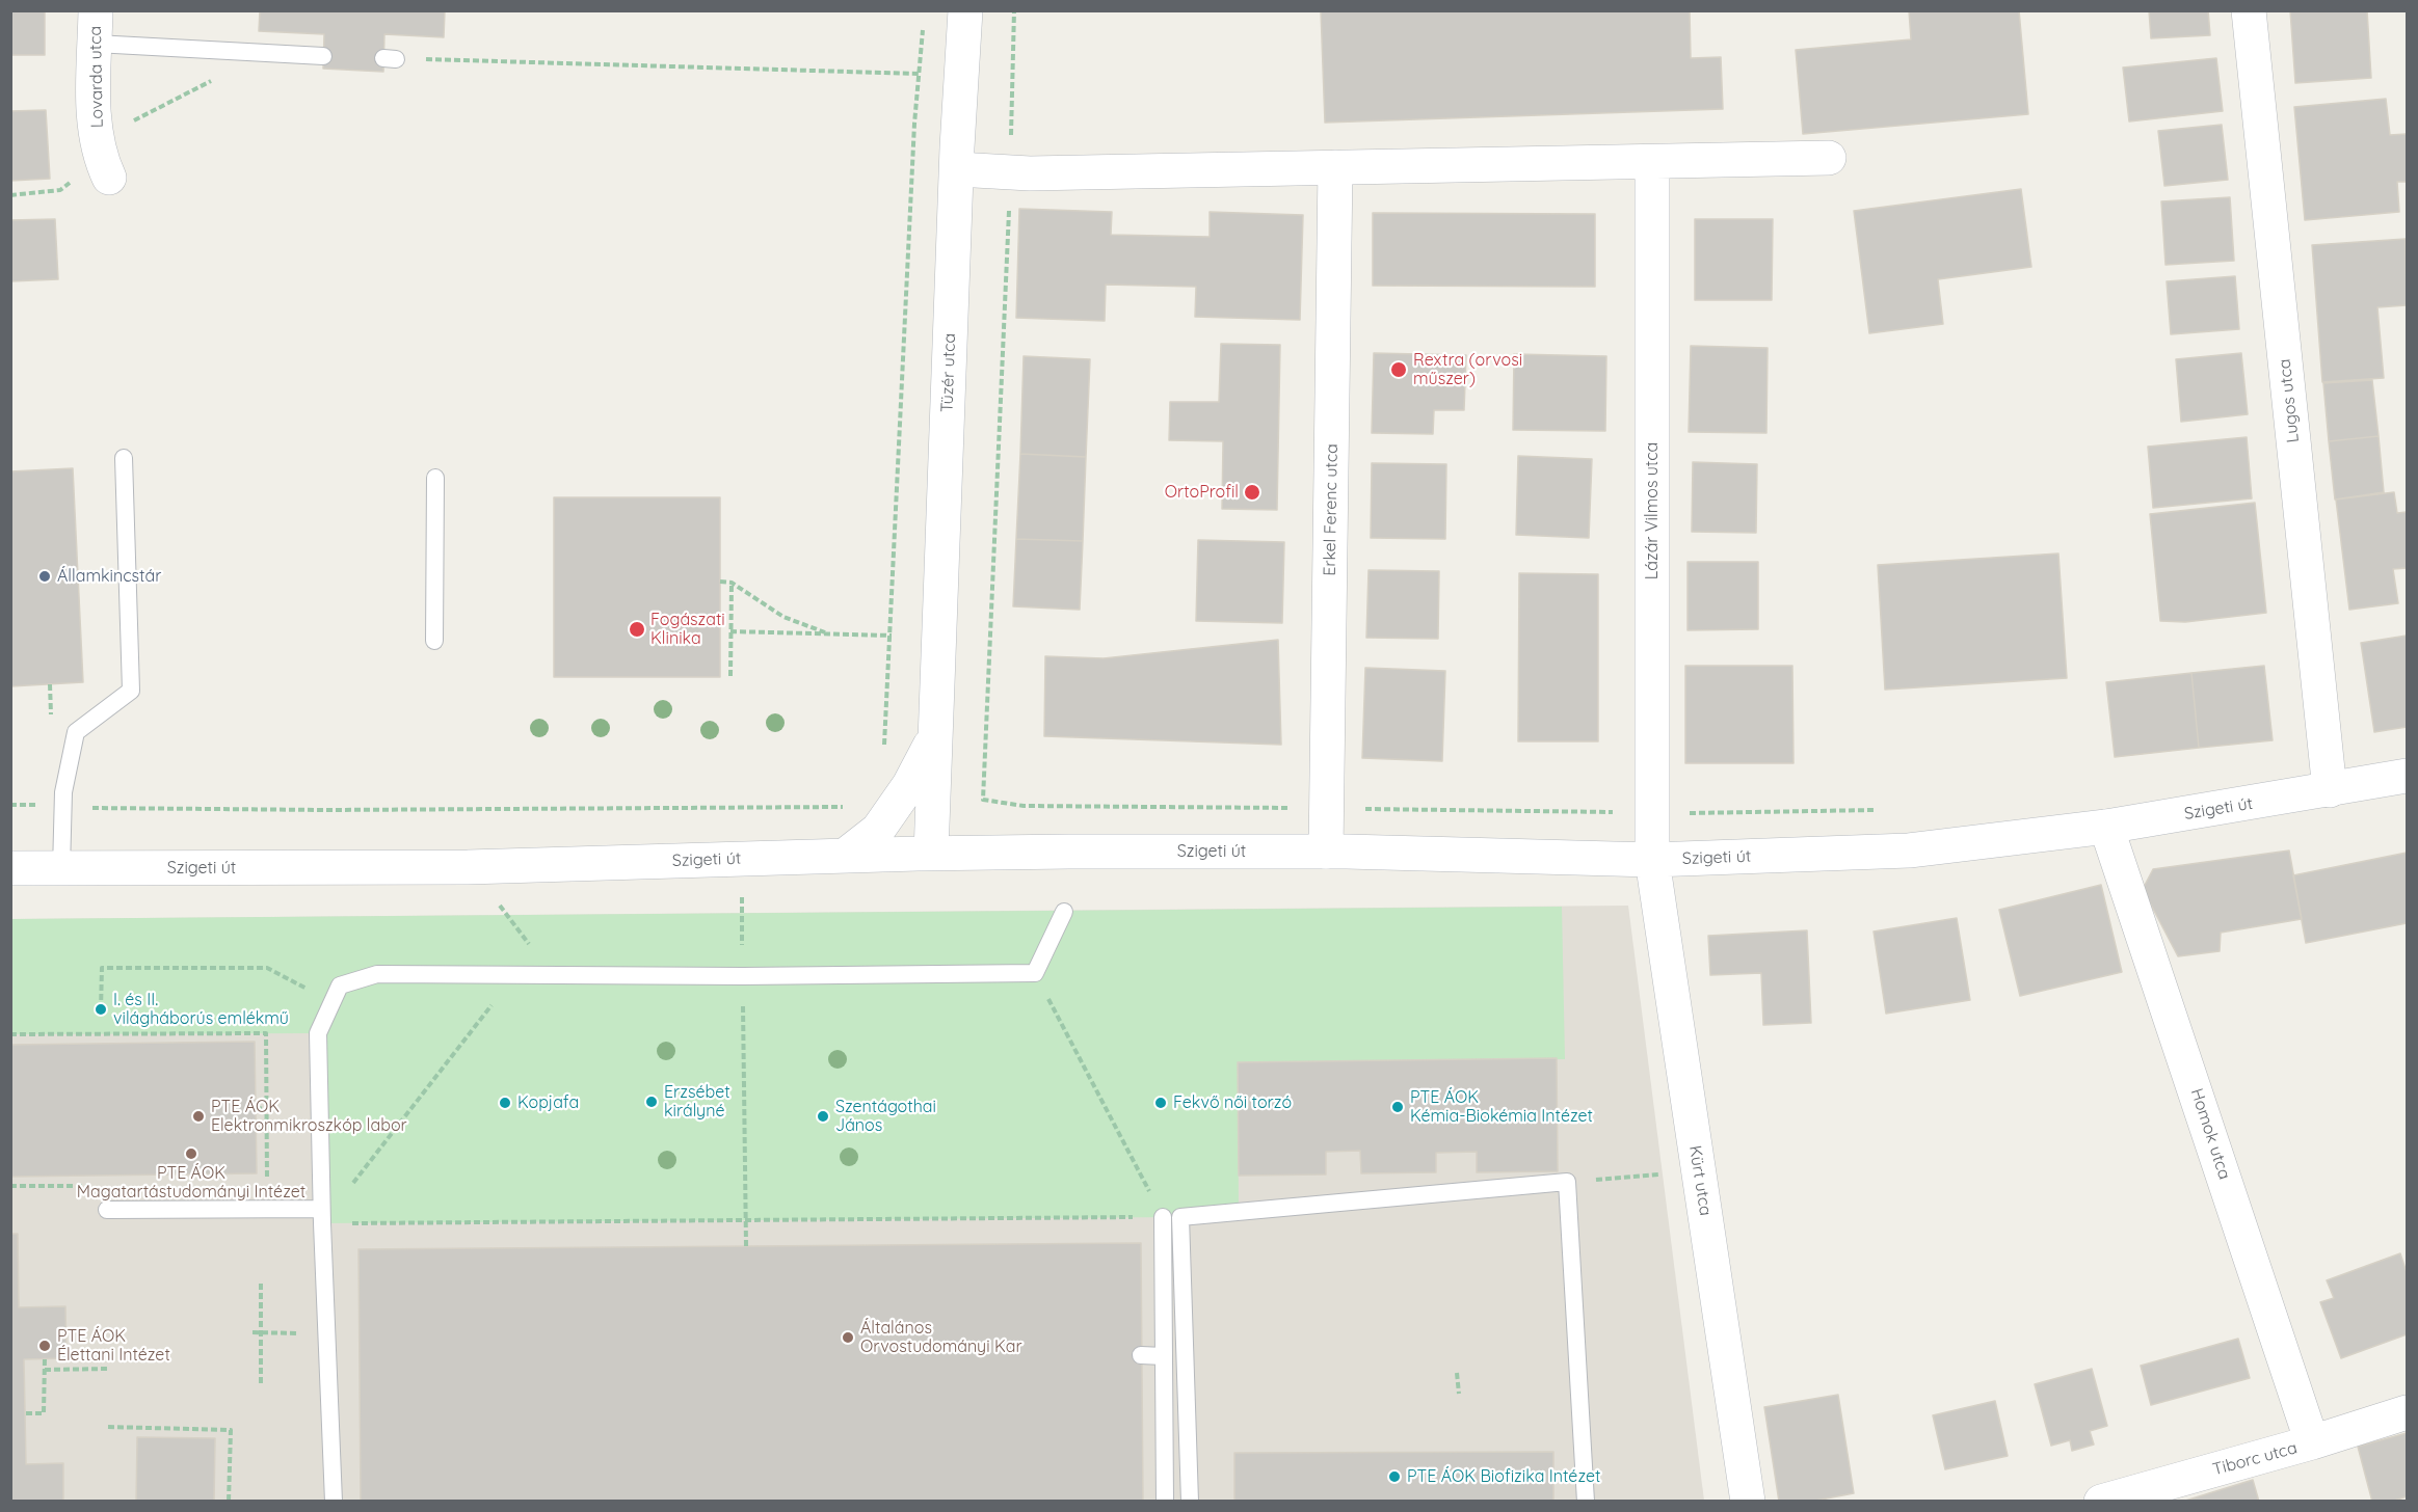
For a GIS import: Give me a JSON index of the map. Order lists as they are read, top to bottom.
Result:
{
  "streets": {
    "street": [
      "Lovarda utca",
      "Tüzér utca",
      "Lugos utca",
      "Erkel Ferenc utca",
      "Lázár Vilmos utca",
      "Szigeti út",
      "Homok utca",
      "Kürt utca",
      "Tiborc utca"
    ]
  },
  "crossings": [
    ["Tüzér utca", "Szigeti út"],
    ["Lugos utca", "Szigeti út"],
    ["Erkel Ferenc utca", "Szigeti út"],
    ["Lázár Vilmos utca", "Szigeti út"],
    ["Lázár Vilmos utca", "Kürt utca"],
    ["Szigeti út", "Homok utca"],
    ["Szigeti út", "Kürt utca"],
    ["Homok utca", "Tiborc utca"]
  ],
  "places": [
    "Rextra (orvosi műszer)",
    "OrtoProfil",
    "Államkincstár",
    "Fogászati Klinika",
    "I. és II. világháborús emlékmű",
    "Erzsébet királyné",
    "Kopjafa",
    "Fekvő női torzó",
    "PTE ÁOK Kémia-Biokémia Intézet",
    "PTE ÁOK Elektronmikroszkóp labor",
    "Szentágothai János",
    "PTE ÁOK Magatartástudományi Intézet",
    "Általános Orvostudományi Kar",
    "PTE ÁOK Élettani Intézet",
    "PTE ÁOK Biofizika Intézet"
  ]
}
